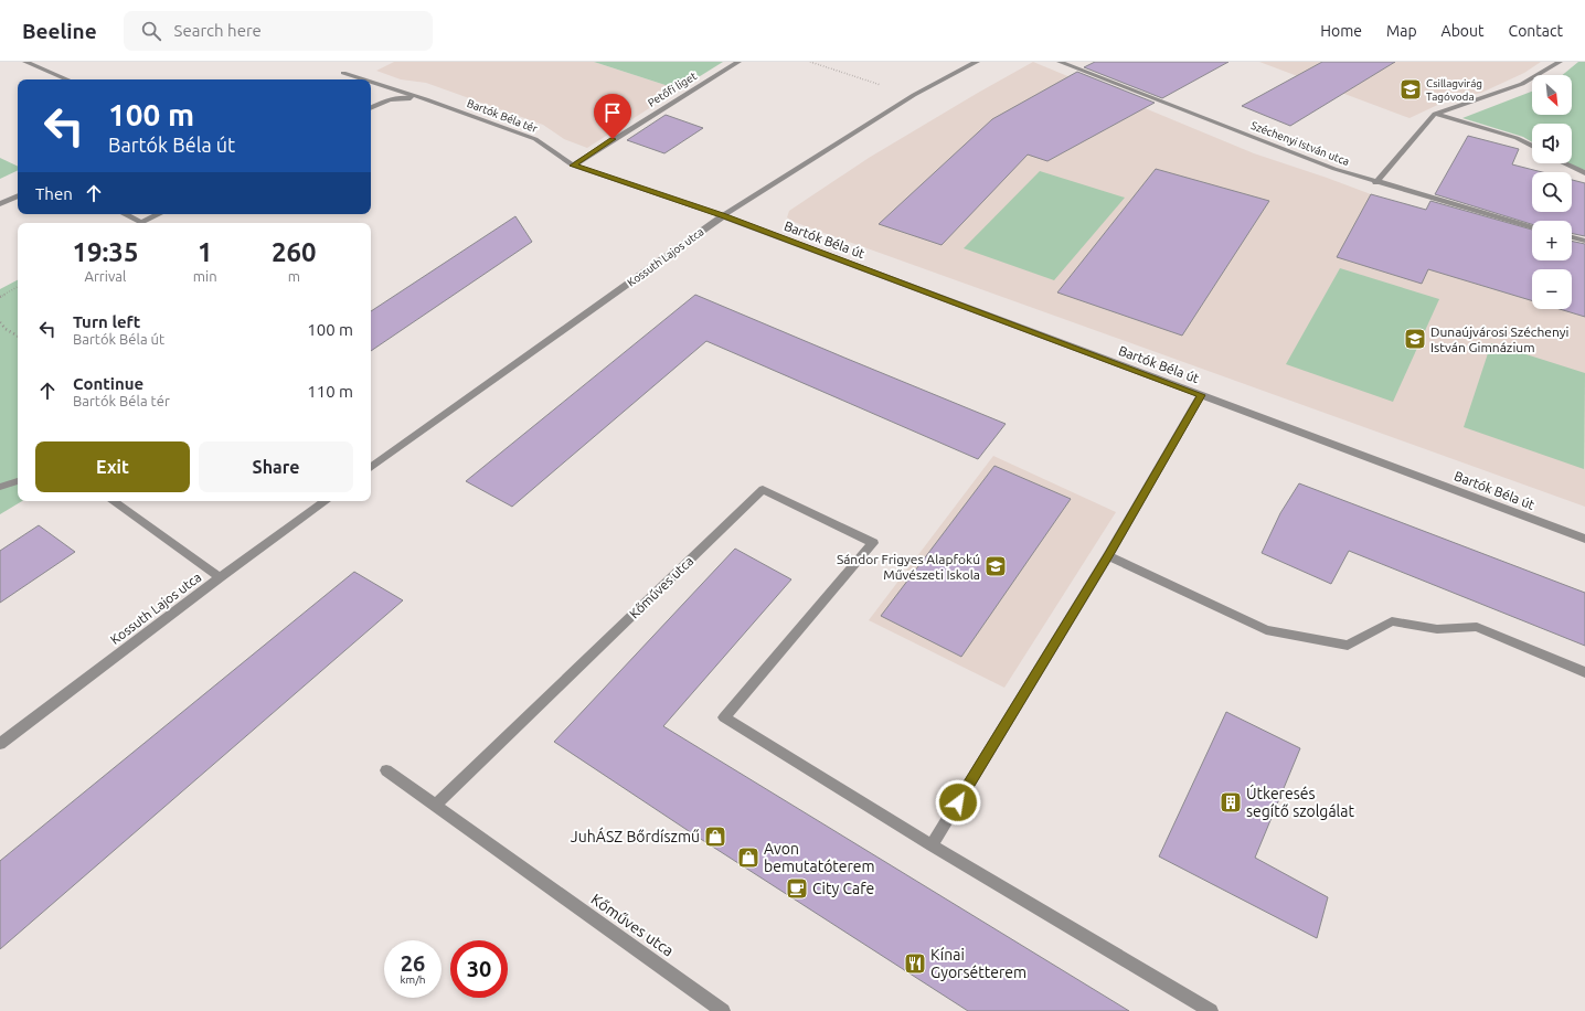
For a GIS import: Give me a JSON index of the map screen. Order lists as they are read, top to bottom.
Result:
{
  "streets": {
    "street": [
      "Petőfi liget",
      "Bartók Béla tér",
      "Széchenyi István utca",
      "Bartók Béla út",
      "Kossuth Lajos utca",
      "Kőműves utca"
    ]
  },
  "crossings": [
    ["Petőfi liget", "Bartók Béla tér"],
    ["Bartók Béla tér", "Bartók Béla út"],
    ["Bartók Béla tér", "Kossuth Lajos utca"],
    ["Bartók Béla út", "Kossuth Lajos utca"]
  ],
  "places": {
    "school or university": ["Csillagvirág Tagóvoda", "Dunaújvárosi Széchenyi István Gimnázium", "Sándor Frigyes Alapfokú Művészeti Iskola"],
    "building": ["Útkeresés segítő szolgálat"],
    "shop": ["JuhÁSZ Bőrdíszmű", "Avon bemutatóterem"],
    "cafe": ["City Cafe"],
    "restaurant": ["Kínai Gyorsétterem"]
  },
  "north": "bottom right",
  "page": {
    "header": "Beeline",
    "search": "Search here",
    "nav": [
      "Home",
      "Map",
      "About",
      "Contact"
    ],
    "map_buttons": ["+", "−"],
    "turn": ["100 m", "Bartók Béla út"],
    "then": "Then",
    "eta": [
      "19:35",
      "Arrival",
      "1",
      "min",
      "260",
      "m"
    ],
    "list": [
      {
        "name": "Turn left",
        "note": "Bartók Béla út",
        "value": "100 m"
      },
      {
        "name": "Continue",
        "note": "Bartók Béla tér",
        "value": "110 m"
      }
    ],
    "buttons": ["Exit", "Share"],
    "speed": "26 km/h",
    "limit": "30"
  }
}
